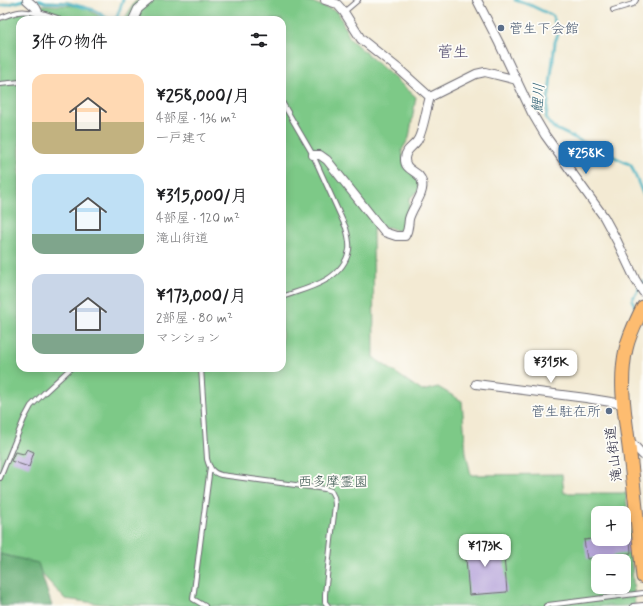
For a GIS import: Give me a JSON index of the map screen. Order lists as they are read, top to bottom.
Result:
{
  "streets": {
    "highway": ["滝山街道"]
  },
  "districts": ["菅生"],
  "water": ["鯉川"],
  "parks": ["西多摩霊園"],
  "places": ["菅生下会館", "菅生駐在所"],
  "page": {
    "heading": "3件の物件",
    "list": [
      {
        "name": "¥258,000/月",
        "note": "4部屋 · 136 m² · 一戸建て"
      },
      {
        "name": "¥315,000/月",
        "note": "4部屋 · 120 m² · 滝山街道"
      },
      {
        "name": "¥173,000/月",
        "note": "2部屋 · 80 m² · マンション"
      }
    ],
    "price": ["¥258K", "¥315K", "¥173K"],
    "map_buttons": ["+", "−"]
  }
}
